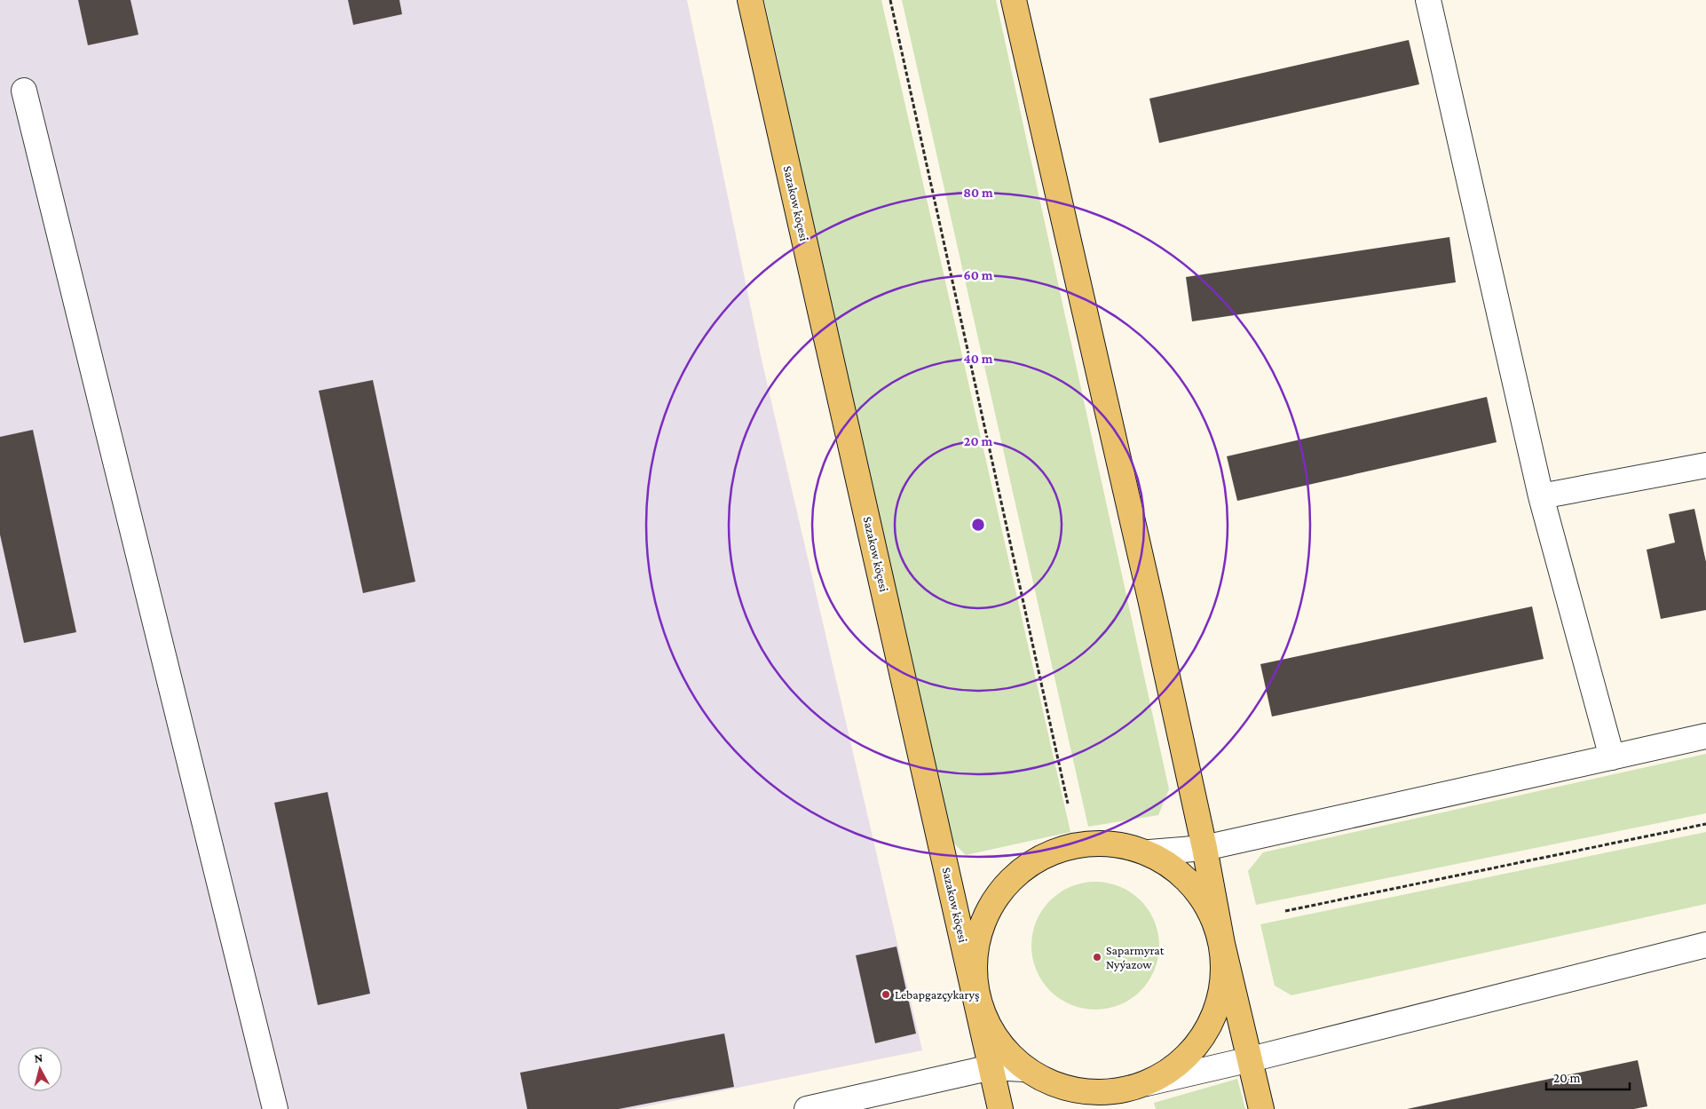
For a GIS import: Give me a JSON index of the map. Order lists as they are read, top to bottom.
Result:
{
  "streets": {
    "main road": ["Sazakow köçesi"]
  },
  "places": ["Saparmyrat Nyýazow", "Lebapgazçykaryş"],
  "scale_bar": "20 m",
  "north": "top",
  "rings": [
    "80 m",
    "60 m",
    "40 m",
    "20 m"
  ]
}
